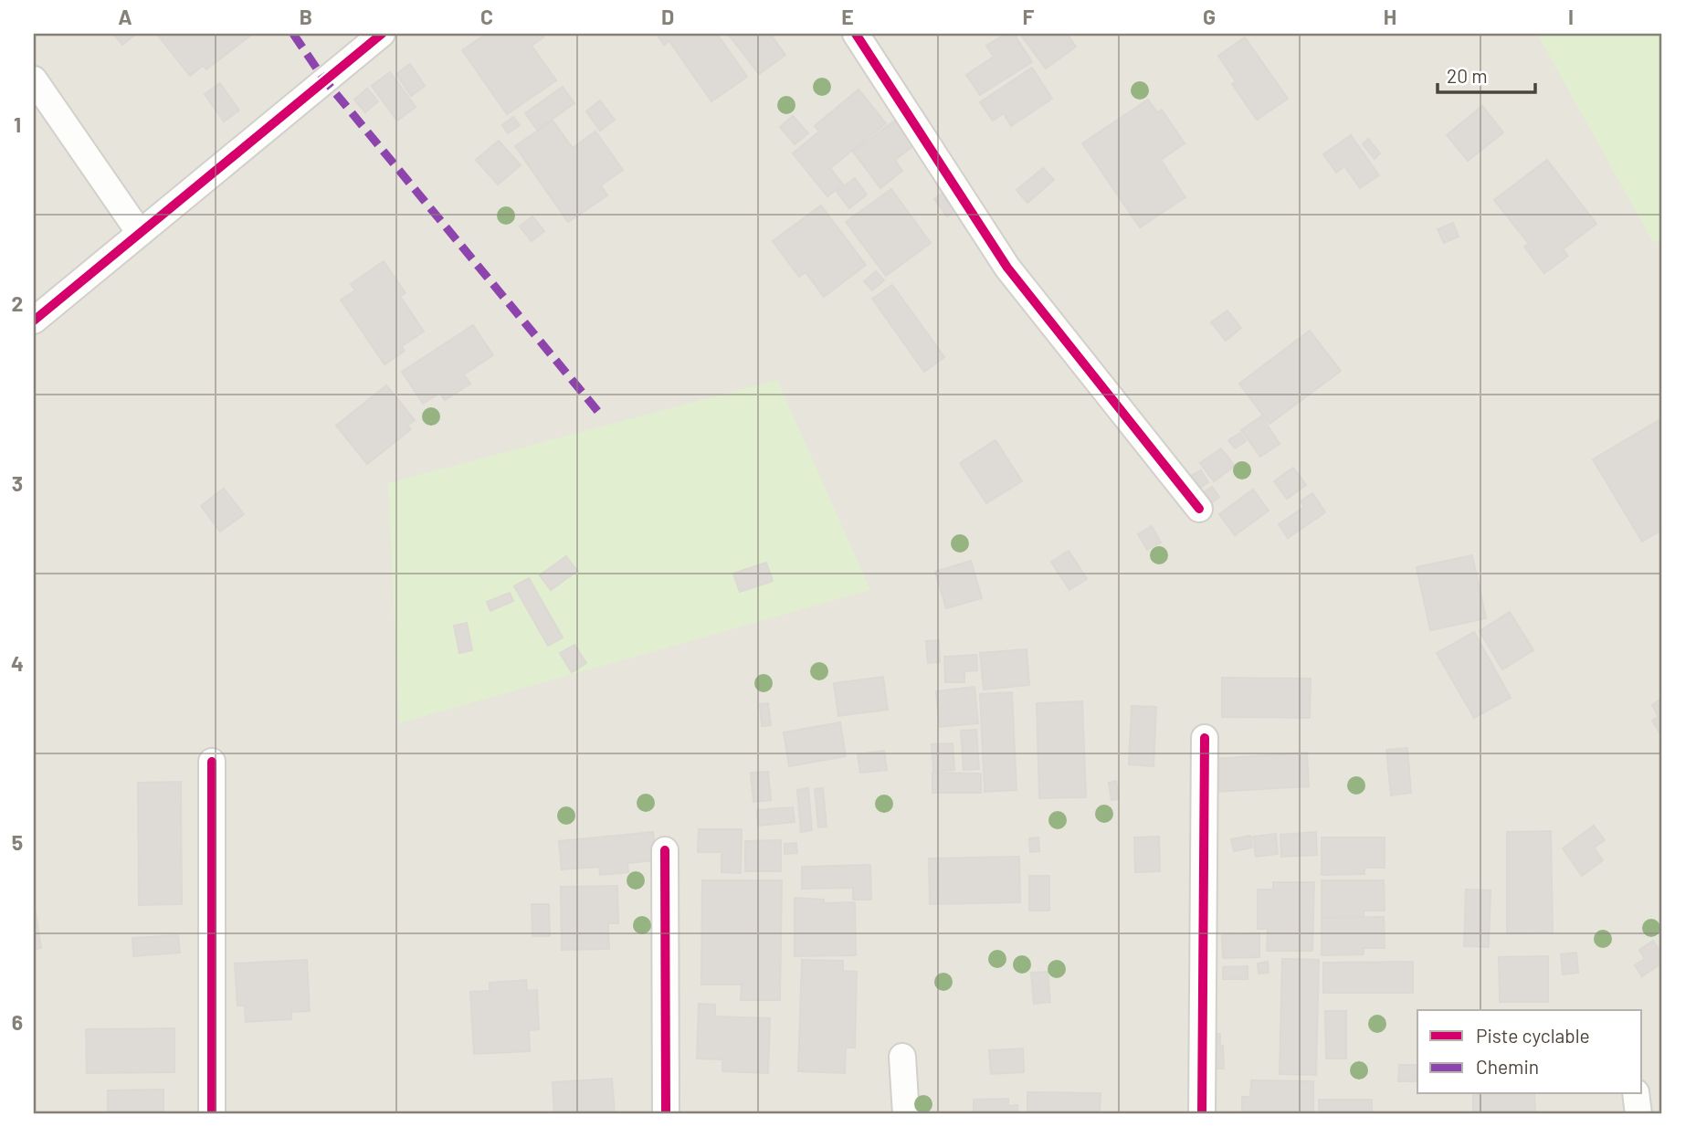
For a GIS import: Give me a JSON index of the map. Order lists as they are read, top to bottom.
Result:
{
  "legend": ["Piste cyclable", "Chemin"],
  "scale_bar": "20 m",
  "grid": {
    "columns": [
      "A",
      "B",
      "C",
      "D",
      "E",
      "F",
      "G",
      "H",
      "I"
    ],
    "rows": [
      "1",
      "2",
      "3",
      "4",
      "5",
      "6"
    ]
  }
}
